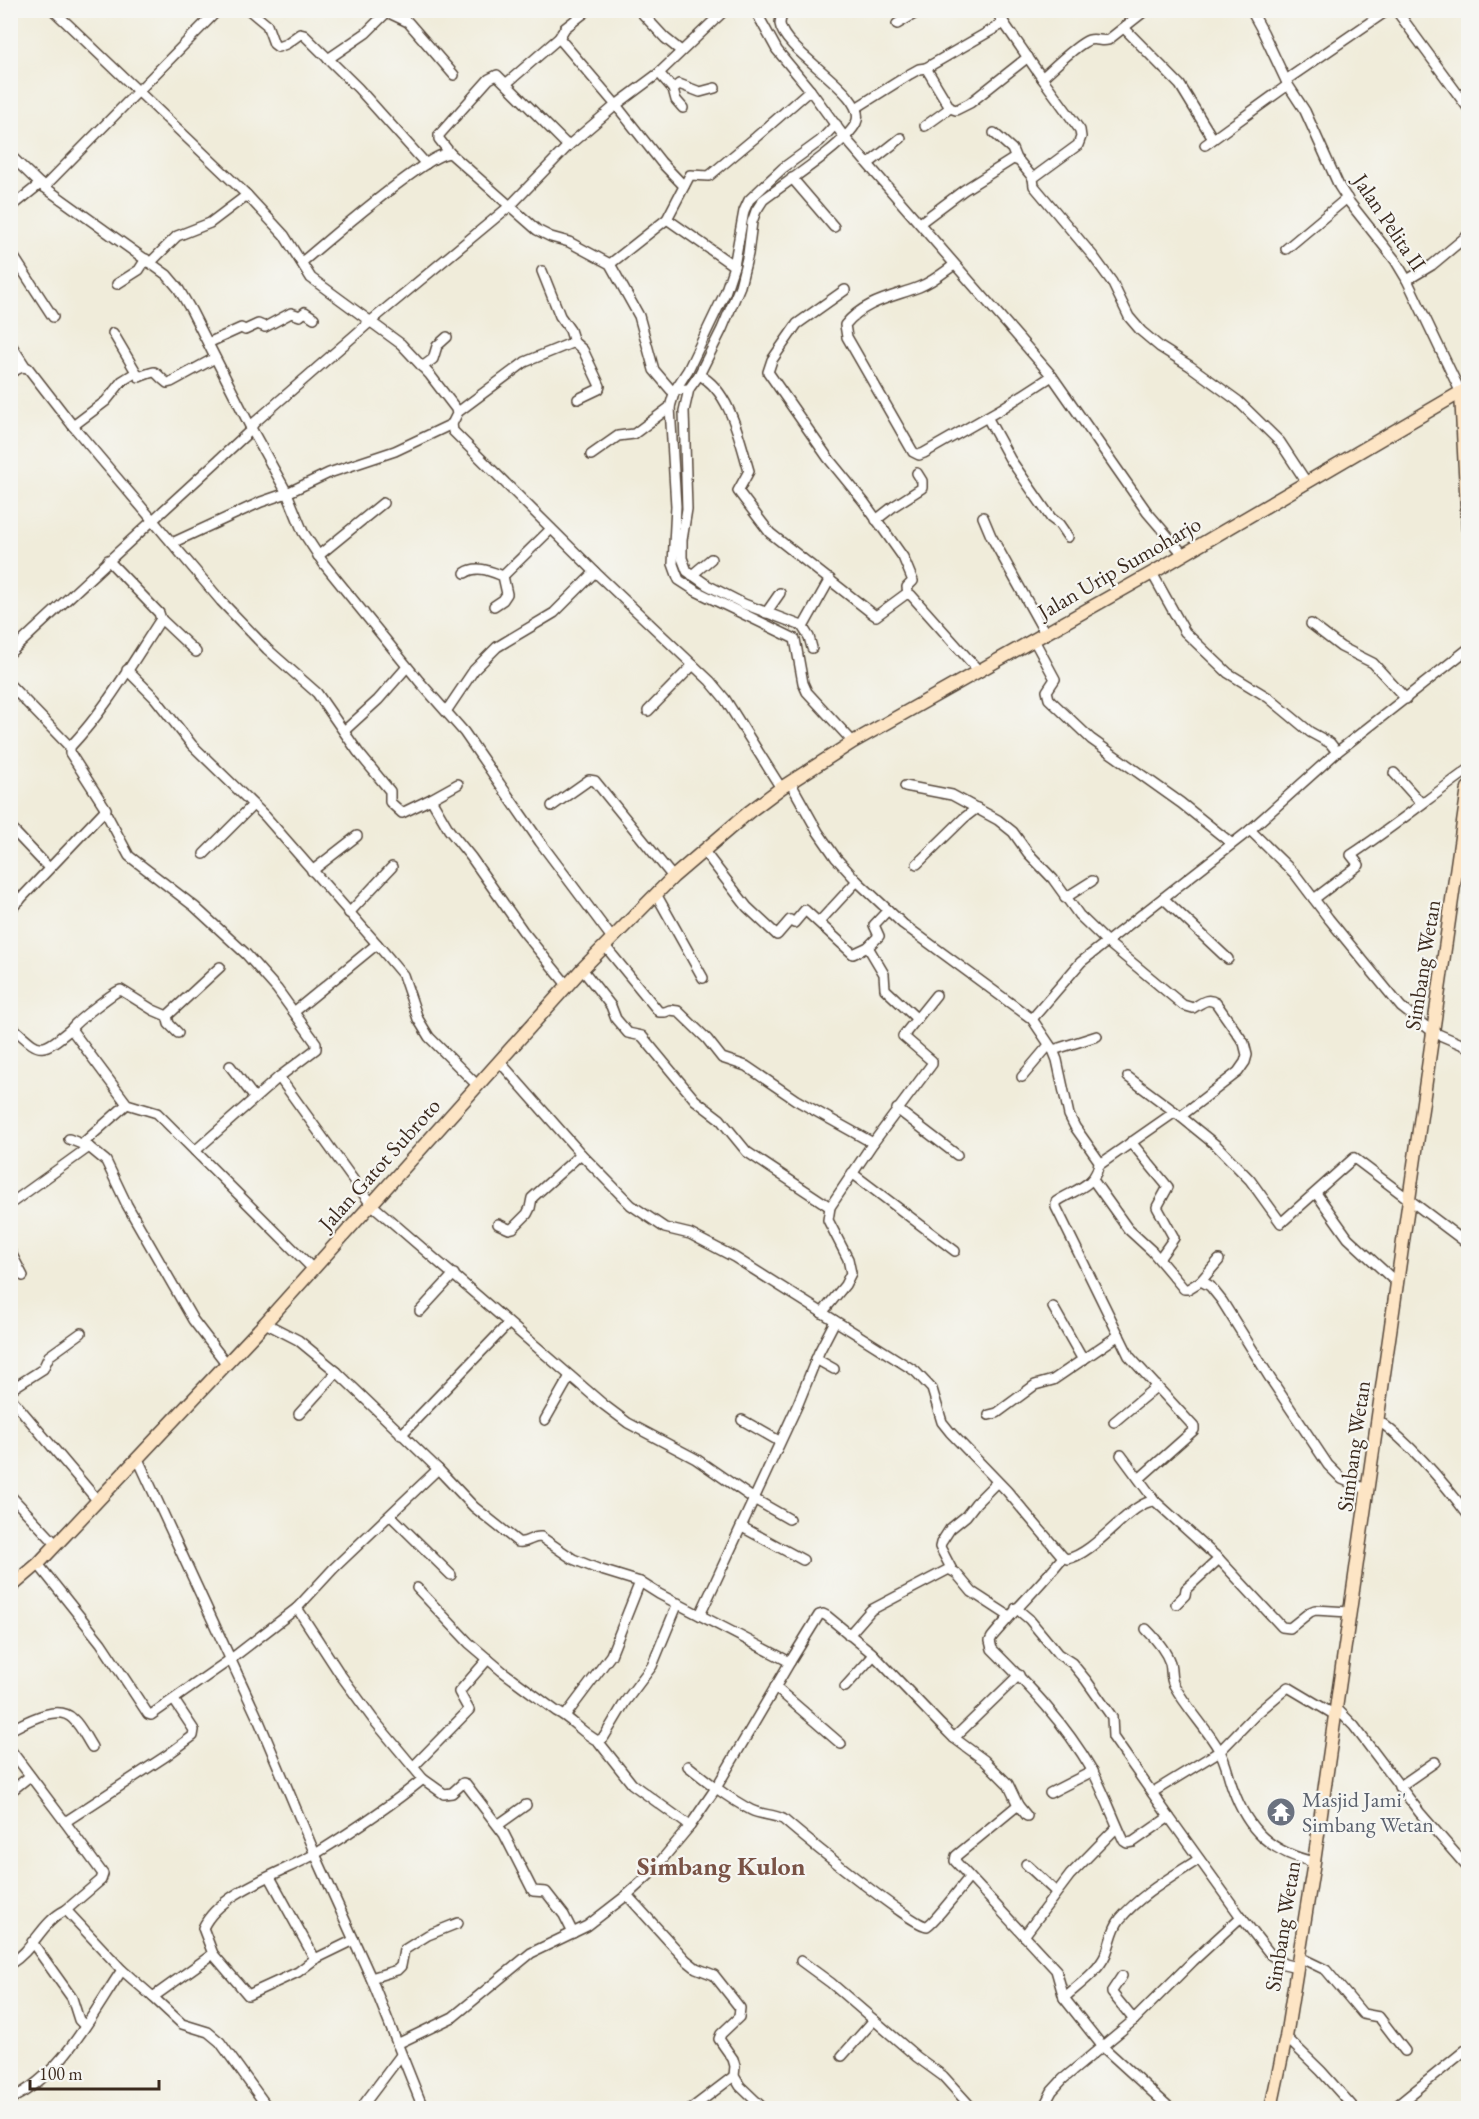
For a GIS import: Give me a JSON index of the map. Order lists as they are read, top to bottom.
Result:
{
  "streets": {
    "main road": ["Jalan Urip Sumoharjo", "Simbang Wetan", "Jalan Gatot Subroto"],
    "street": ["Jalan Pelita II"]
  },
  "crossings": [
    ["Jalan Pelita II", "Jalan Urip Sumoharjo"],
    ["Jalan Urip Sumoharjo", "Jalan Gatot Subroto"]
  ],
  "districts": ["Simbang Kulon"],
  "places": {
    "temple": ["Masjid Jami' Simbang Wetan"]
  },
  "scale_bar": "100 m"
}
